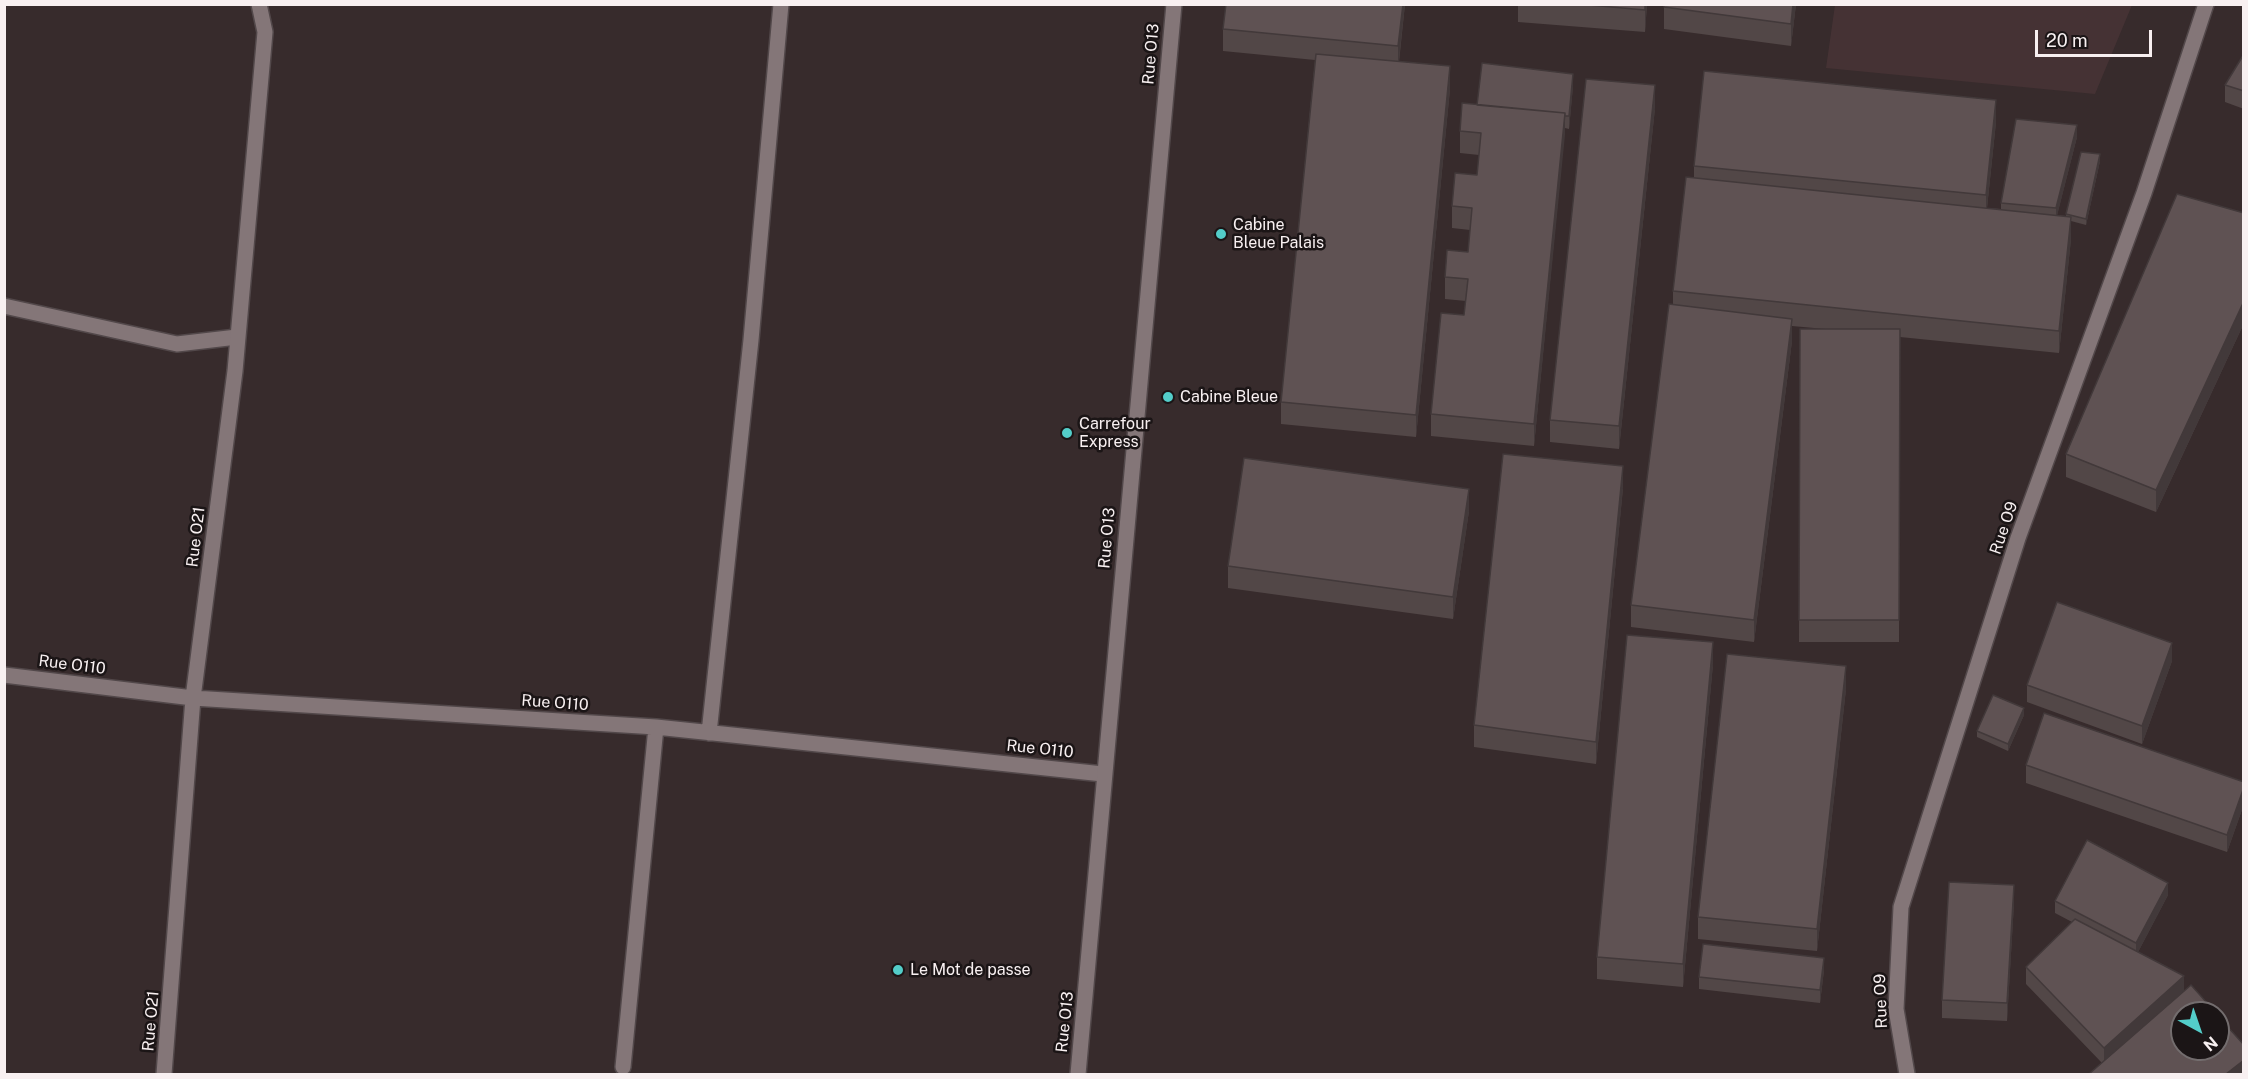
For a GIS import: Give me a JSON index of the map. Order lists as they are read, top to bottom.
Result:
{
  "streets": {
    "street": [
      "Rue O13",
      "Rue O9",
      "Rue O21",
      "Rue O110"
    ]
  },
  "crossings": [
    ["Rue O13", "Rue O110"],
    ["Rue O21", "Rue O110"]
  ],
  "places": [
    "Cabine Bleue Palais",
    "Cabine Bleue",
    "Carrefour Express",
    "Le Mot de passe"
  ],
  "scale_bar": "20 m",
  "north": "bottom right"
}
